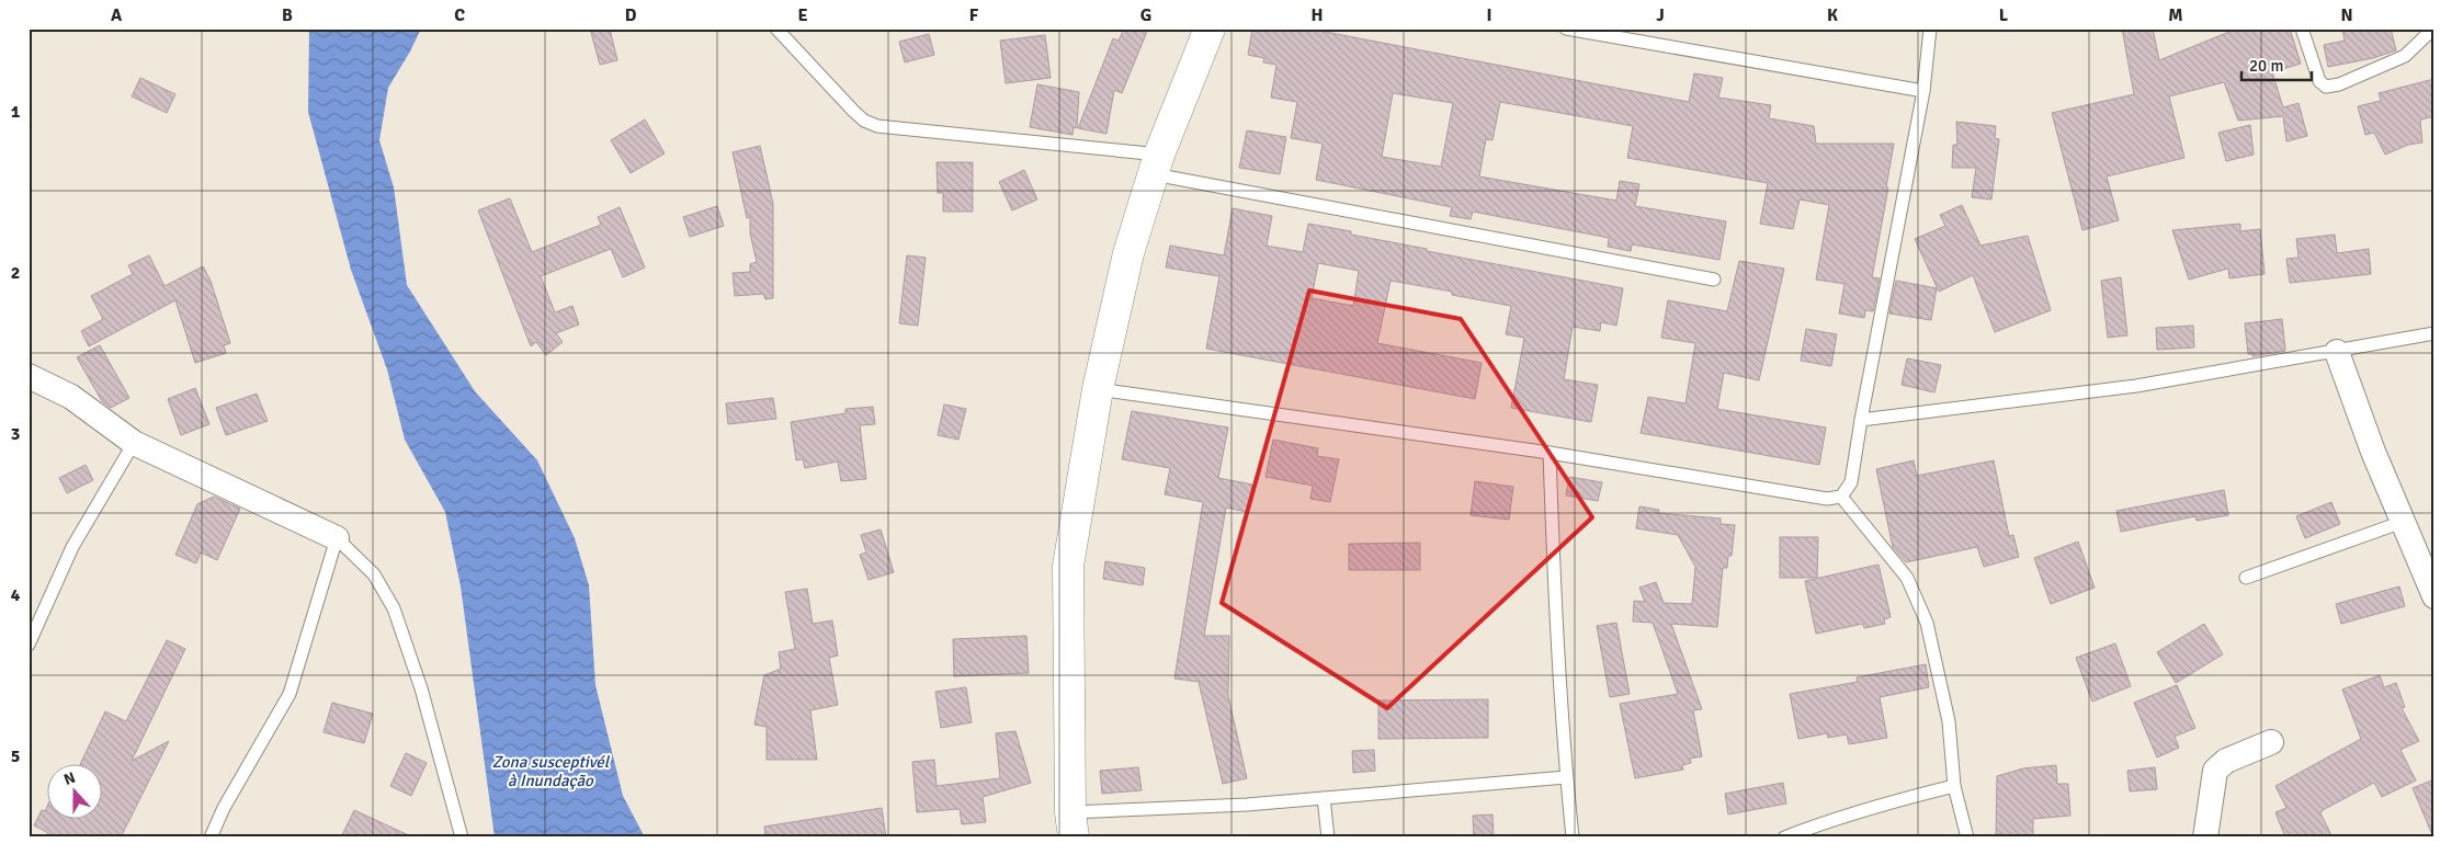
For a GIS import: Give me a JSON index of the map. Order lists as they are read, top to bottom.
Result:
{
  "water": ["Zona susceptivél à Inundação"],
  "scale_bar": "20 m",
  "north": "top",
  "grid": {
    "columns": [
      "A",
      "B",
      "C",
      "D",
      "E",
      "F",
      "G",
      "H",
      "I",
      "J",
      "K",
      "L",
      "M",
      "N"
    ],
    "rows": [
      "1",
      "2",
      "3",
      "4",
      "5"
    ]
  }
}
